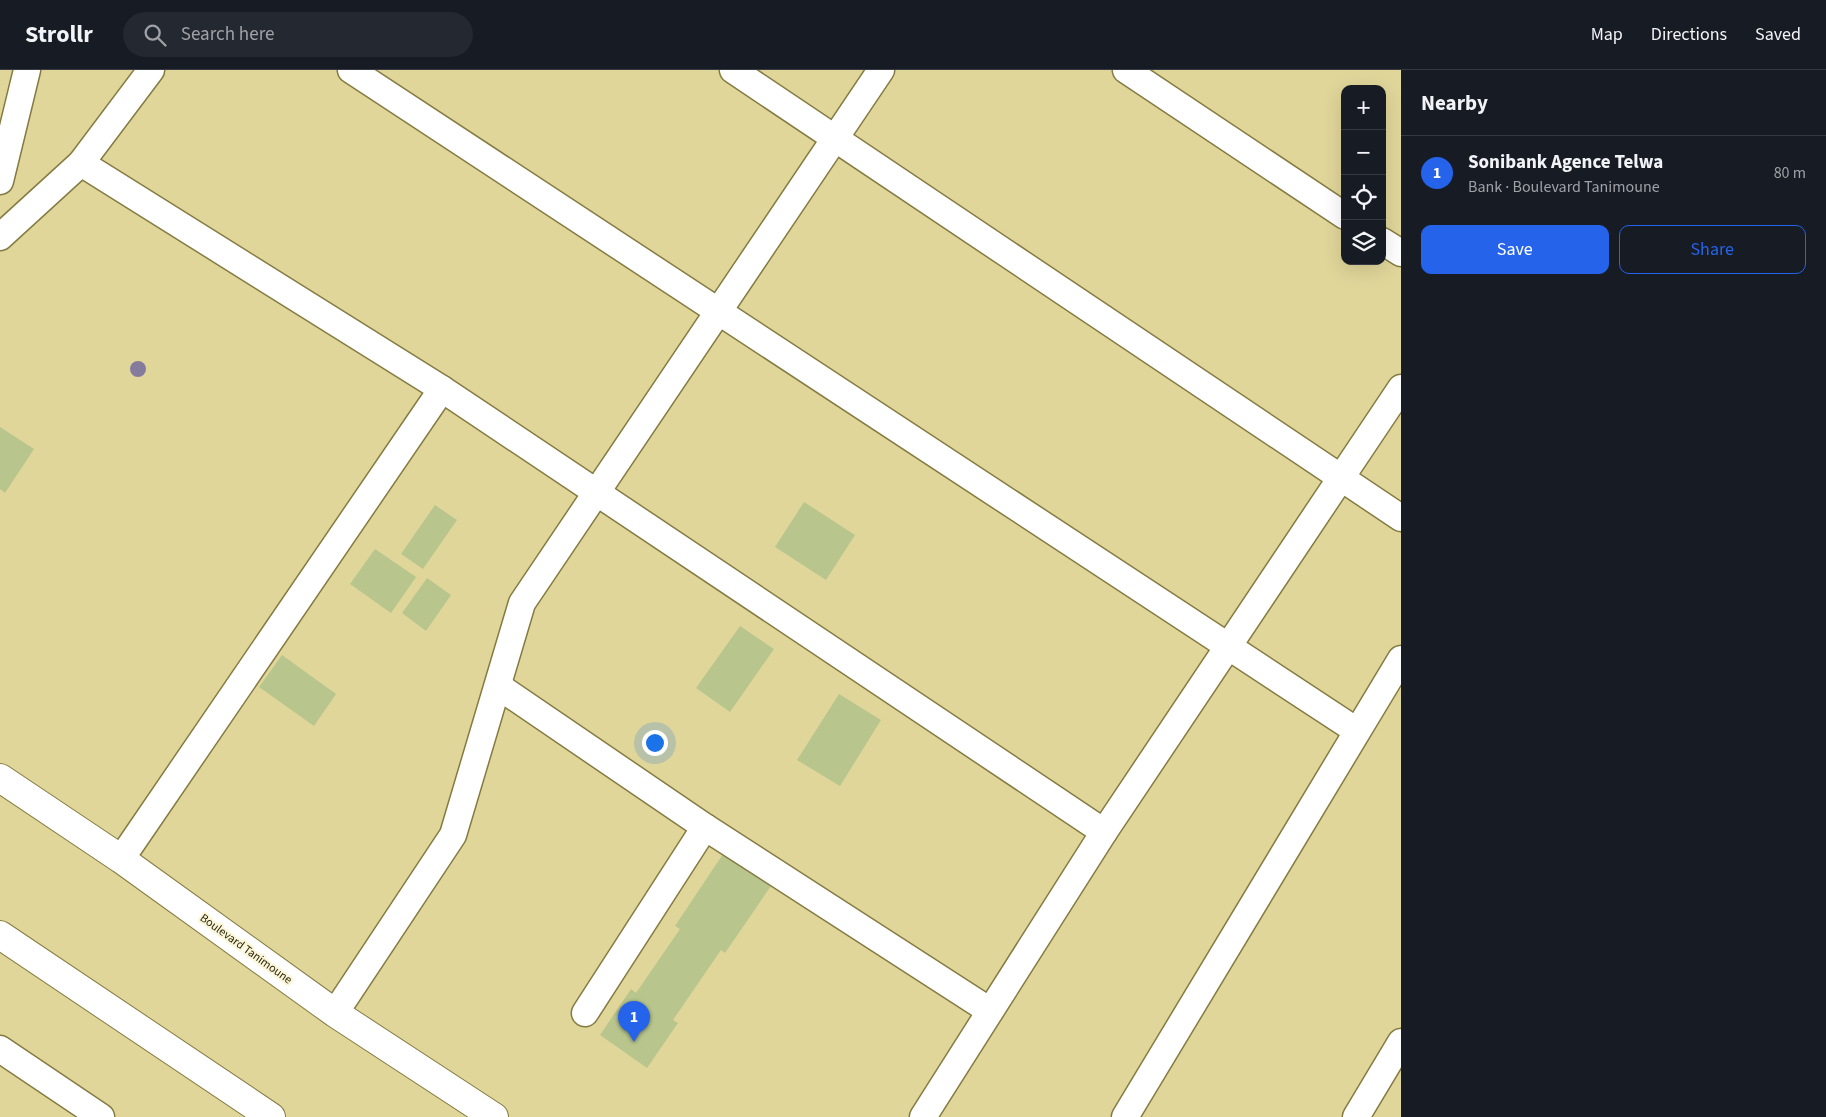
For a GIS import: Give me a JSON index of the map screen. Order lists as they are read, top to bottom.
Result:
{
  "streets": {
    "main road": ["Boulevard Tanimoune"]
  },
  "page": {
    "header": "Strollr",
    "search": "Search here",
    "nav": ["Map", "Directions", "Saved"],
    "heading": "Nearby",
    "map_buttons": ["+", "−"],
    "list": [
      {
        "mark": "1",
        "name": "Sonibank Agence Telwa",
        "note": "Bank · Boulevard Tanimoune",
        "value": "80 m"
      }
    ],
    "buttons": ["Save", "Share"],
    "pins": "1"
  }
}
